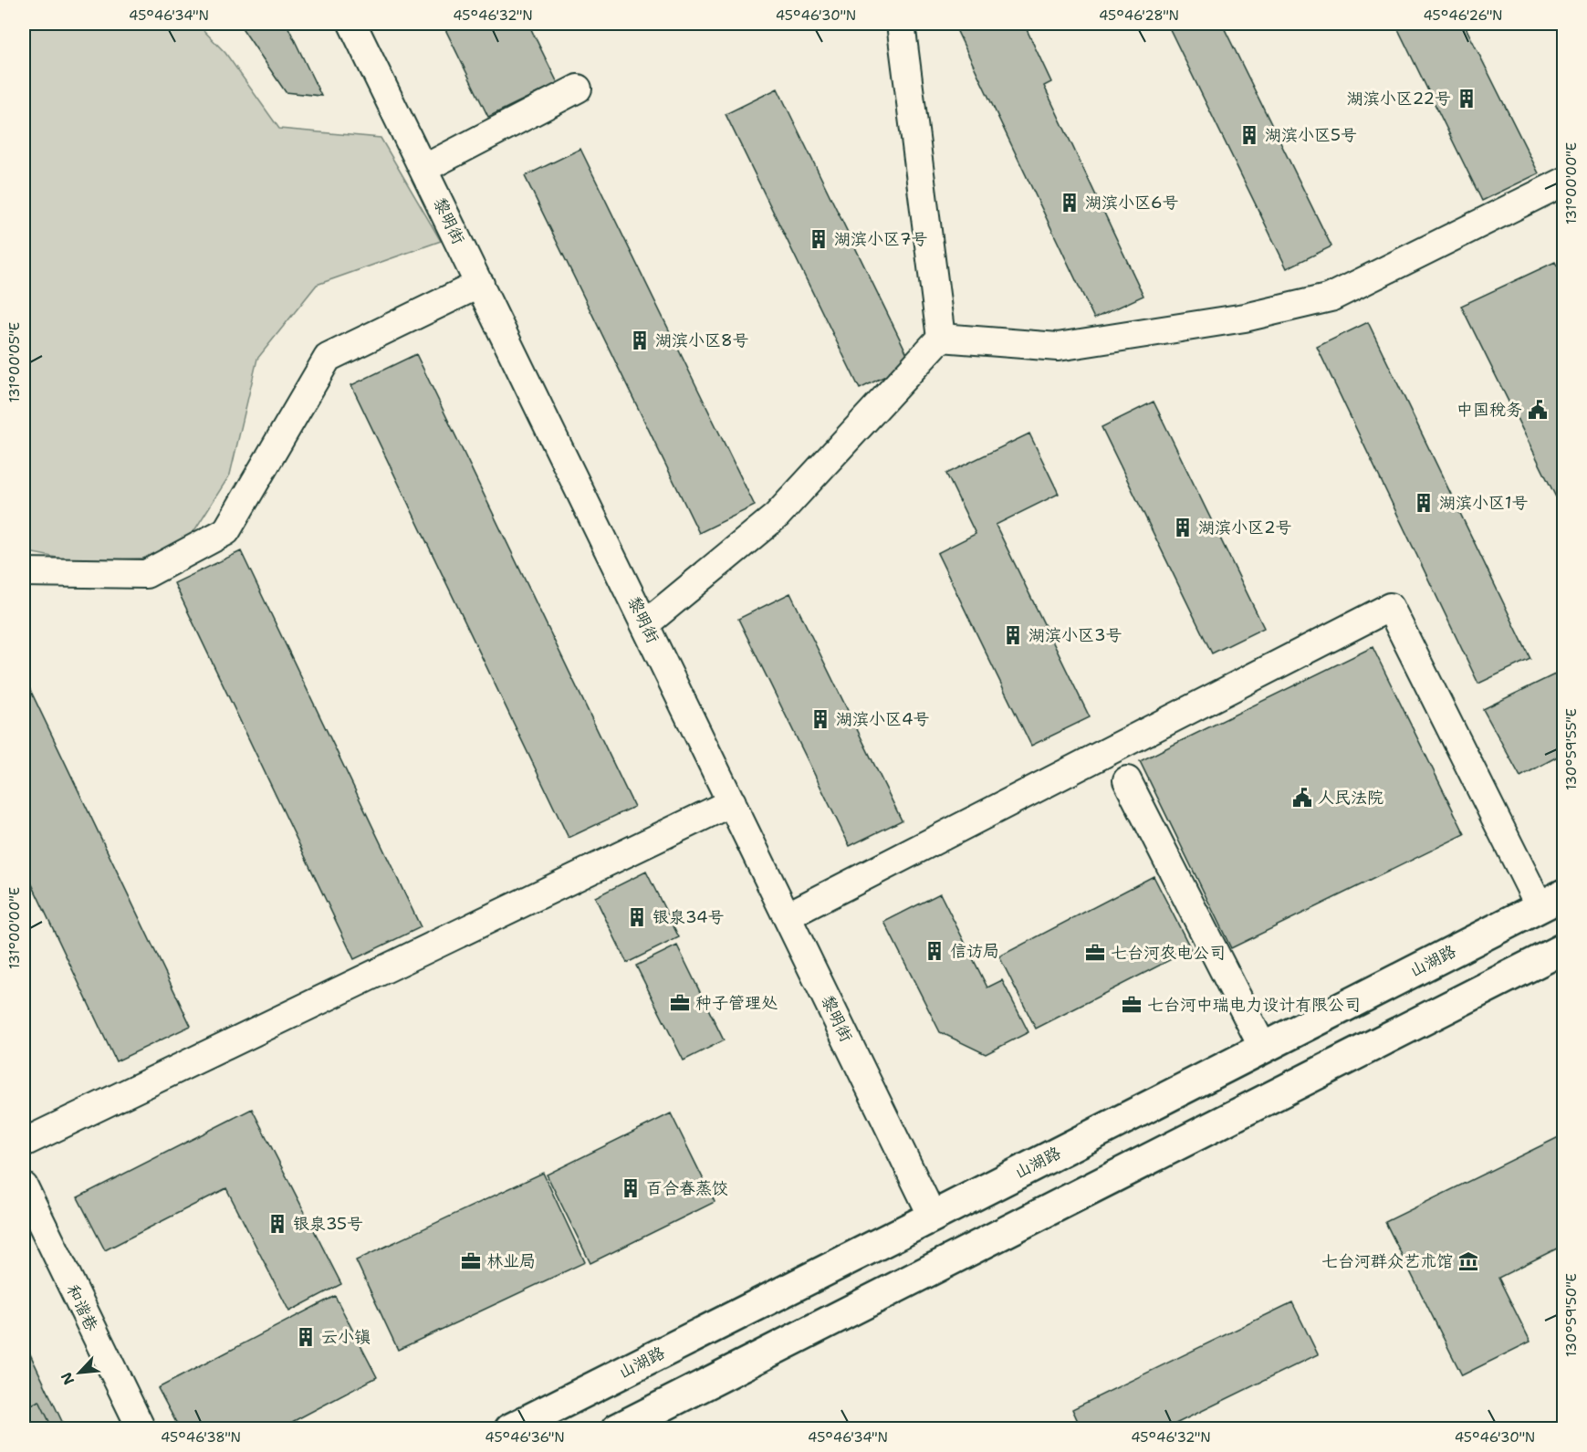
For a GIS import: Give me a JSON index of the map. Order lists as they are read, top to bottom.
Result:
{
  "streets": {
    "main road": ["山湖路"],
    "street": ["黎明街", "和谐巷"]
  },
  "crossings": [
    ["黎明街", "山湖路"]
  ],
  "places": {
    "building": [
      "湖滨小区22号",
      "湖滨小区5号",
      "湖滨小区6号",
      "湖滨小区7号",
      "湖滨小区8号",
      "湖滨小区1号",
      "湖滨小区2号",
      "湖滨小区3号",
      "湖滨小区4号",
      "银泉34号",
      "信访局",
      "百合春蒸饺",
      "银泉35号",
      "云小镇"
    ],
    "public building": ["中国税务", "人民法院"],
    "office": [
      "七台河农电公司",
      "种子管理处",
      "七台河中瑞电力设计有限公司",
      "林业局"
    ],
    "museum": ["七台河群众艺术馆"]
  },
  "north": "bottom left",
  "coordinates": [
    "45°46'34\"N",
    "45°46'32\"N",
    "45°46'30\"N",
    "45°46'28\"N",
    "45°46'26\"N",
    "131°00'00\"E",
    "131°00'05\"E",
    "130°59'55\"E",
    "130°59'50\"E",
    "45°46'38\"N",
    "45°46'36\"N"
  ]
}
